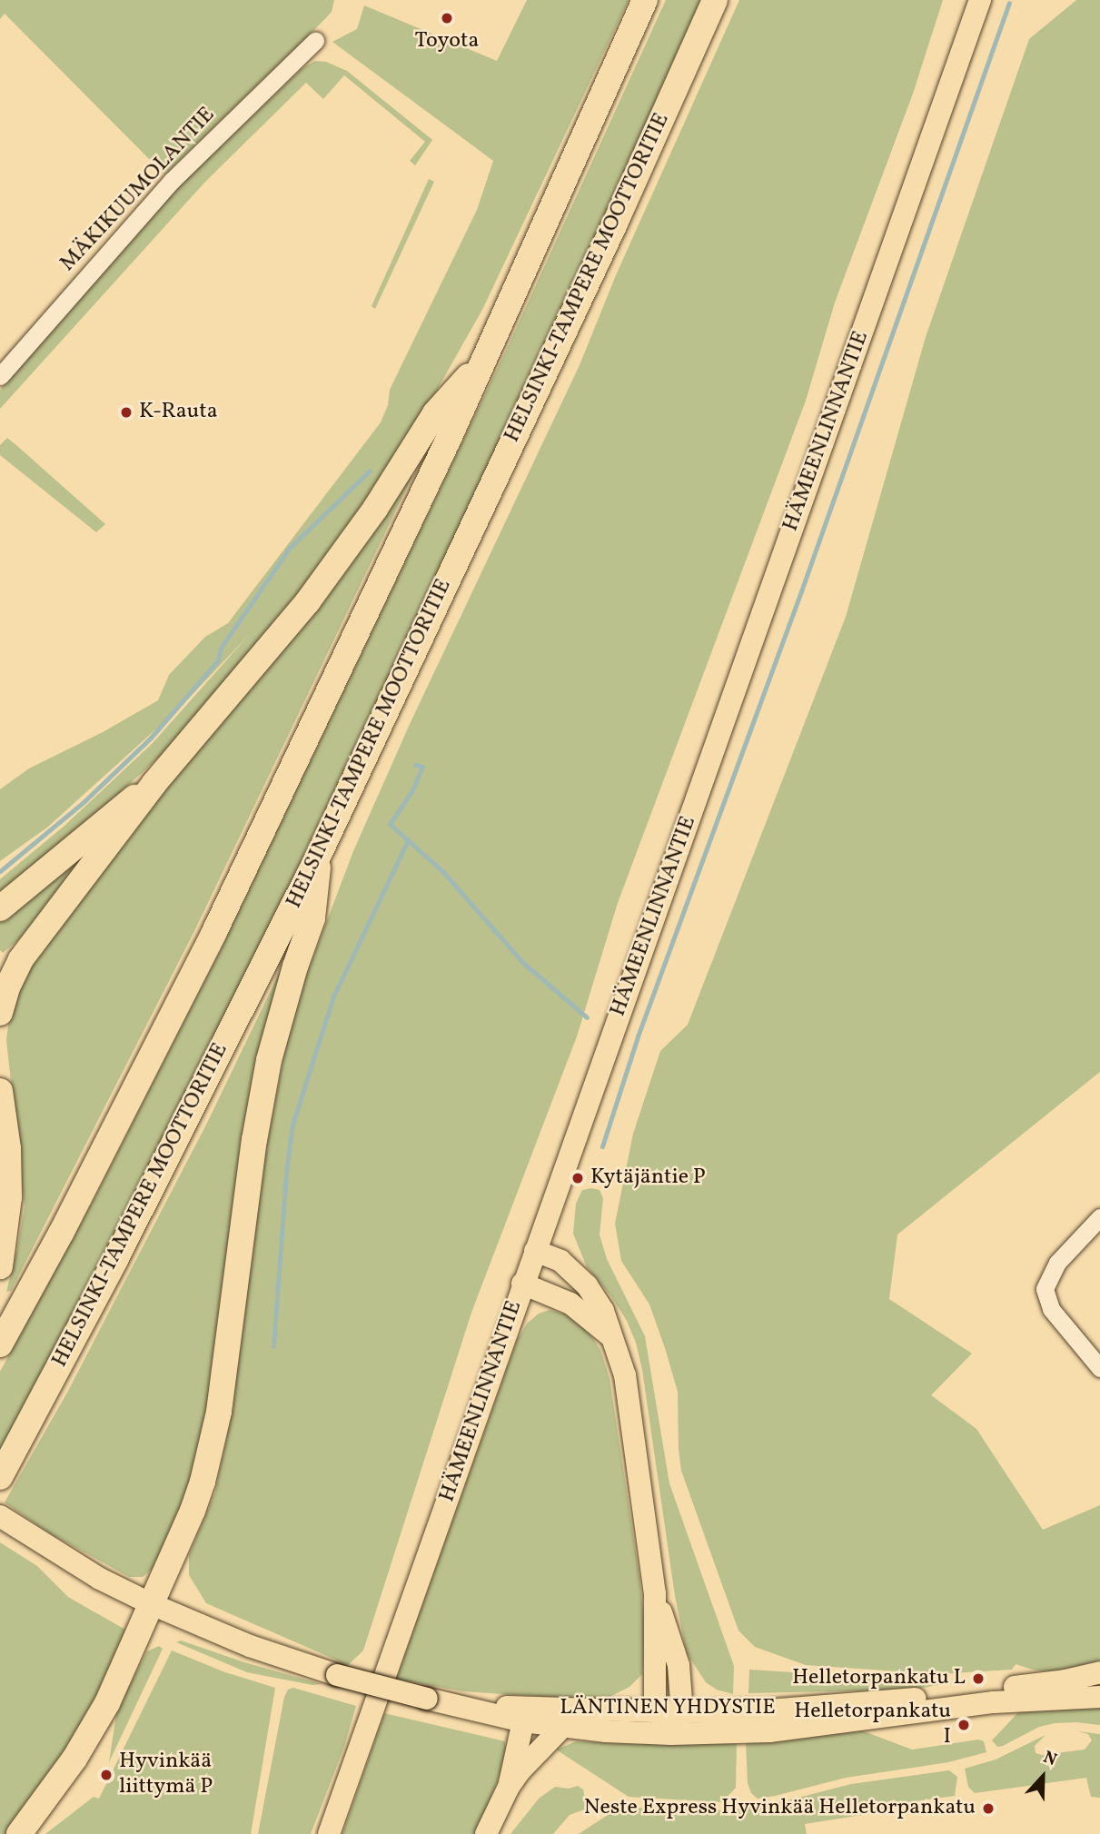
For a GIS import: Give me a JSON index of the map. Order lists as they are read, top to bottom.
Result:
{
  "streets": {
    "highway": ["HELSINKI-TAMPERE MOOTTORITIE"],
    "main road": ["HÄMEENLINNANTIE", "LÄNTINEN YHDYSTIE"],
    "street": ["MÄKIKUUMOLANTIE"]
  },
  "places": [
    "Toyota",
    "K-Rauta",
    "Kytäjäntie P",
    "Helletorpankatu L",
    "Helletorpankatu I",
    "Hyvinkää liittymä P",
    "Neste Express Hyvinkää Helletorpankatu"
  ],
  "north": "top"
}
